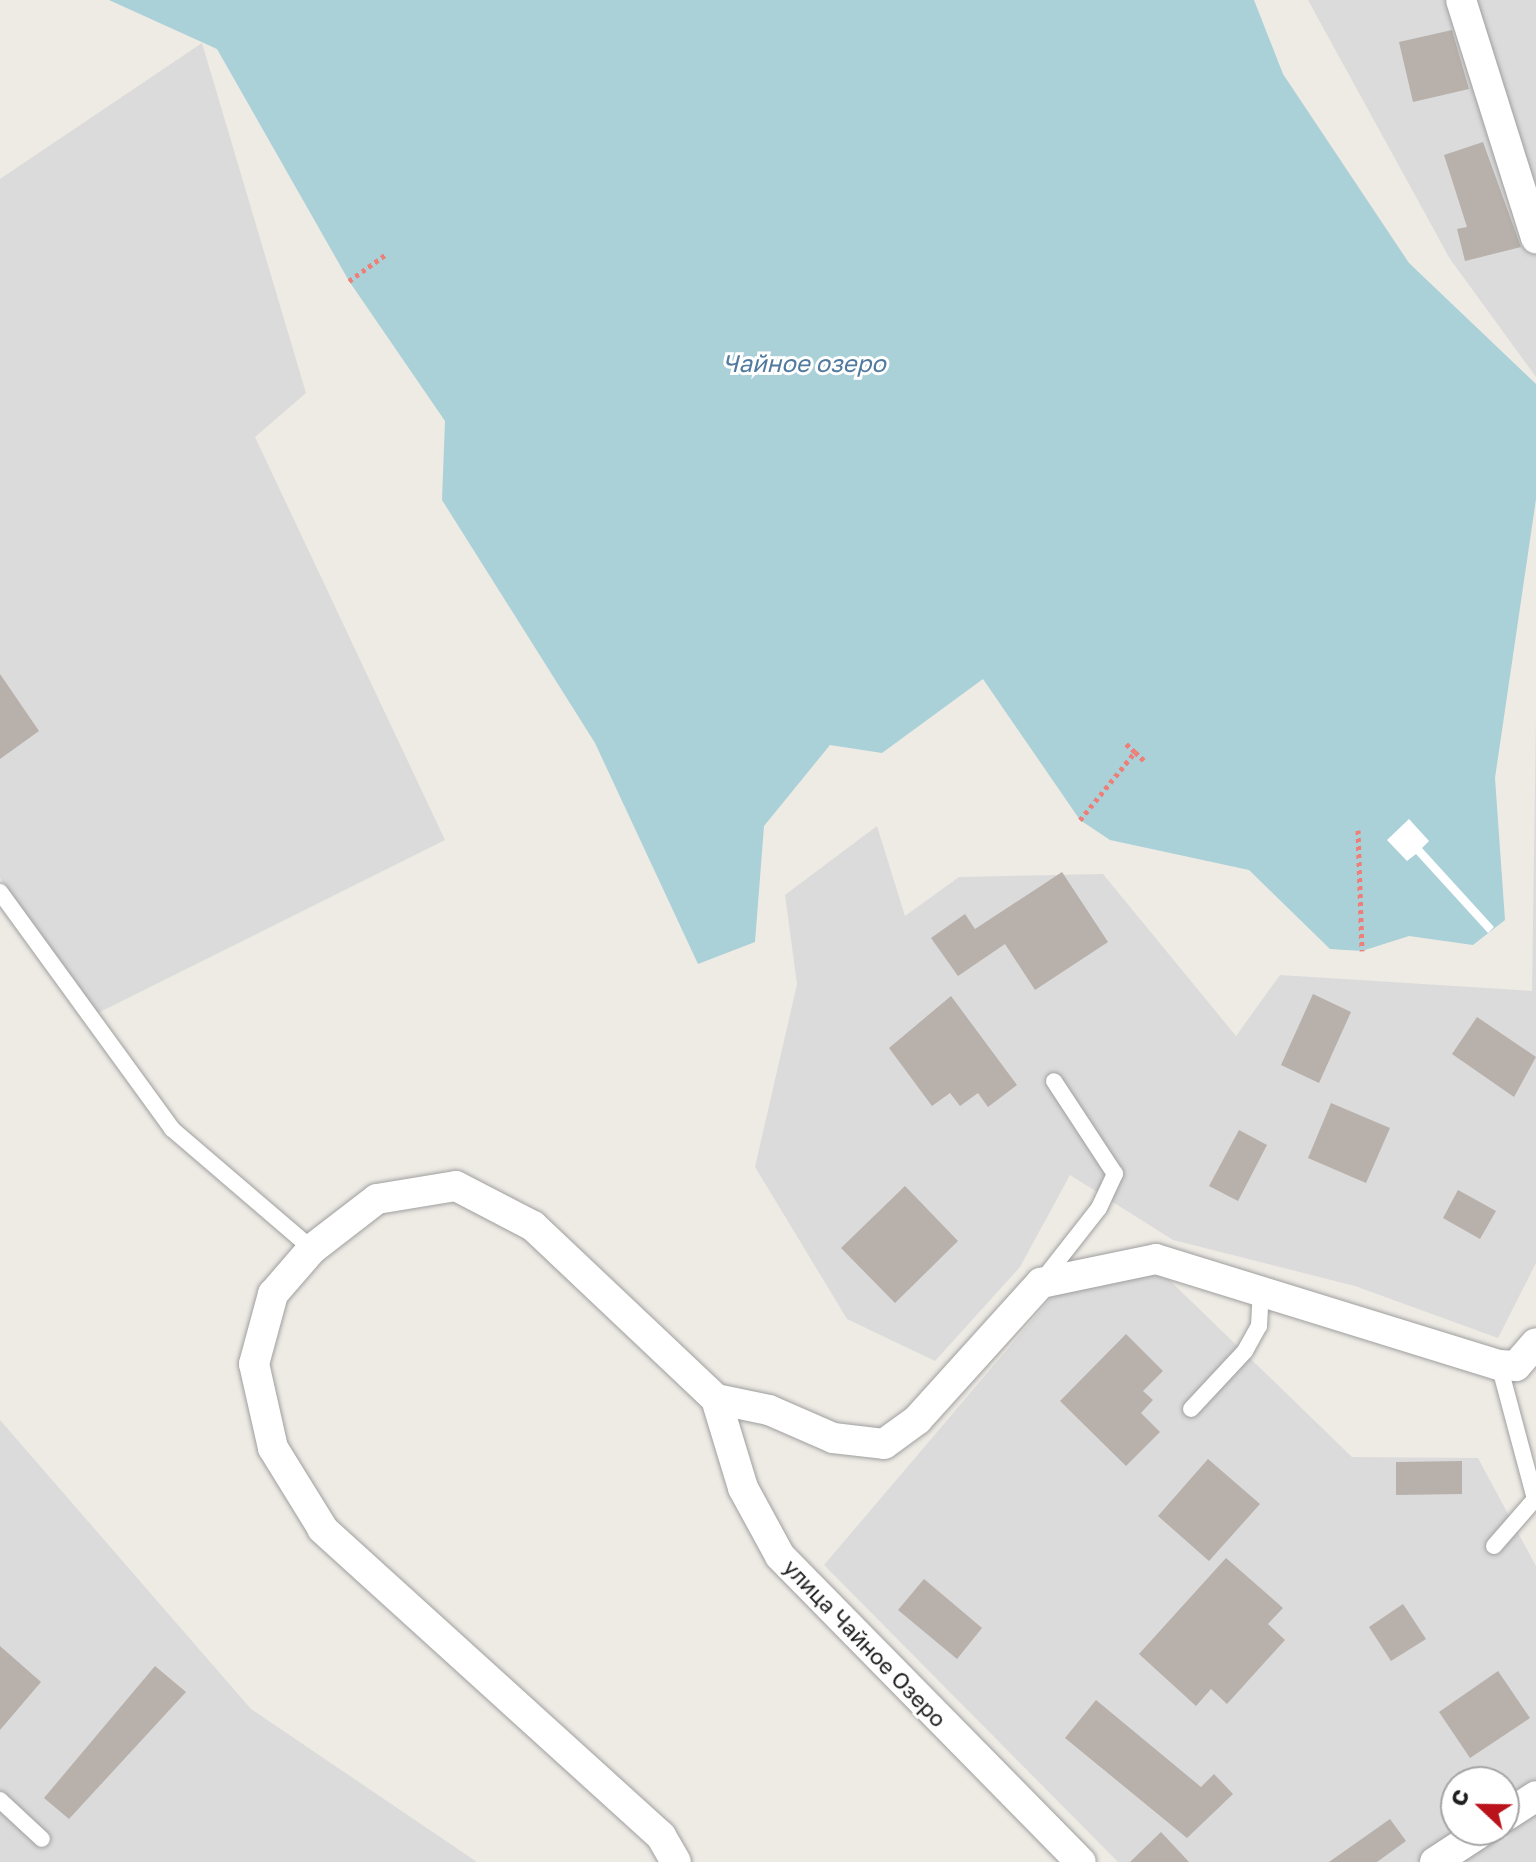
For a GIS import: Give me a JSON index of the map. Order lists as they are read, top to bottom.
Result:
{
  "streets": {
    "street": ["улица Чайное Озеро"]
  },
  "water": ["Чайное озеро"],
  "north": "left"
}
